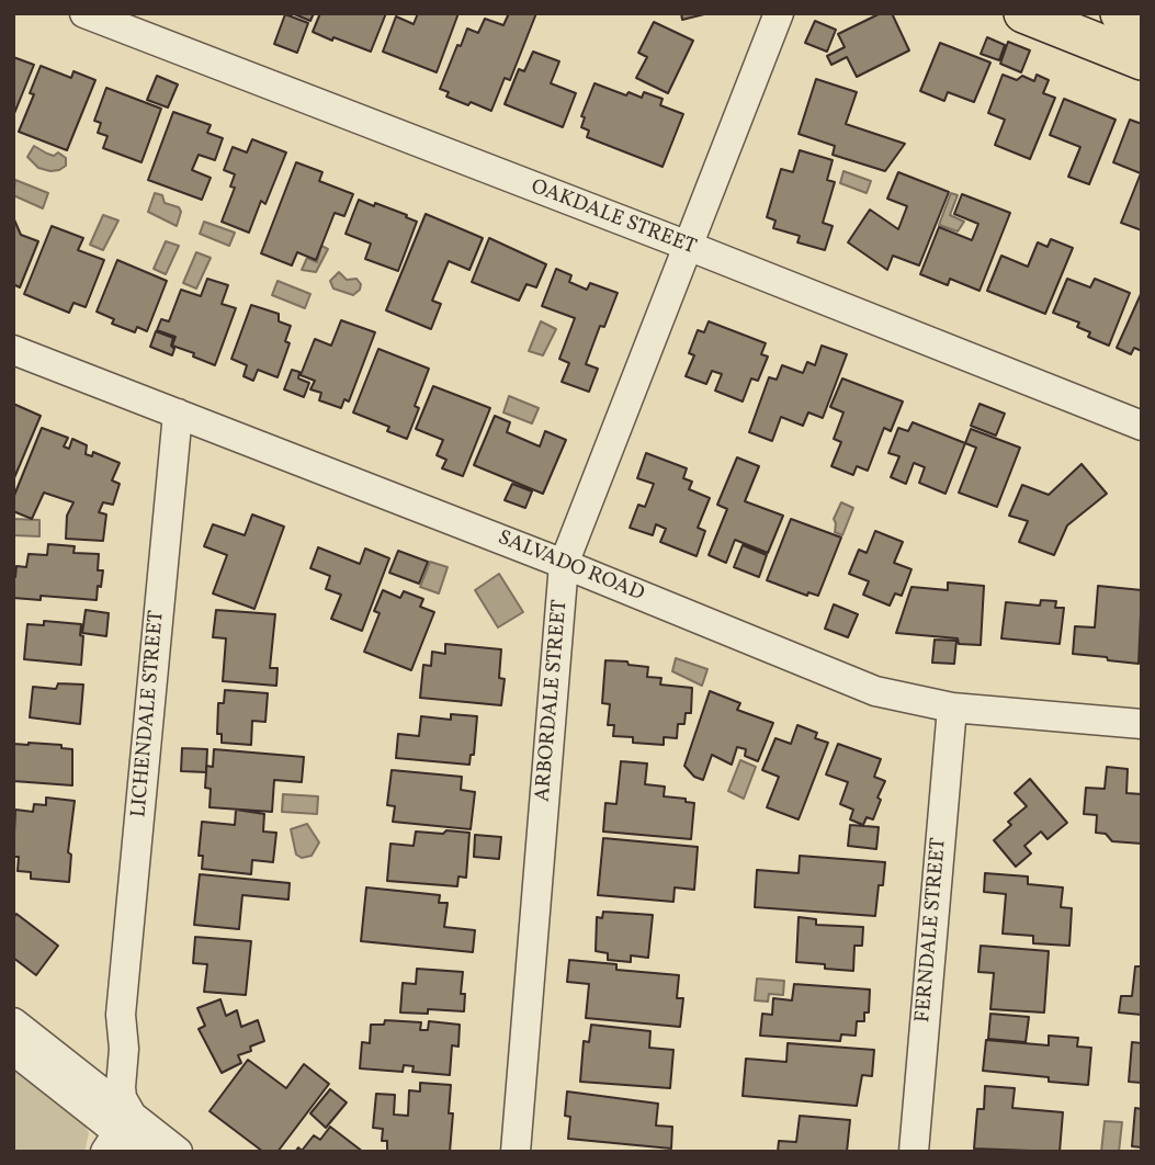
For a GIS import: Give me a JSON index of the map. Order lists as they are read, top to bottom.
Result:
{
  "streets": {
    "street": [
      "OAKDALE STREET",
      "SALVADO ROAD",
      "ARBORDALE STREET",
      "LICHENDALE STREET",
      "FERNDALE STREET"
    ]
  },
  "crossings": [
    ["OAKDALE STREET", "ARBORDALE STREET"],
    ["SALVADO ROAD", "ARBORDALE STREET"],
    ["SALVADO ROAD", "LICHENDALE STREET"],
    ["SALVADO ROAD", "FERNDALE STREET"]
  ]
}
